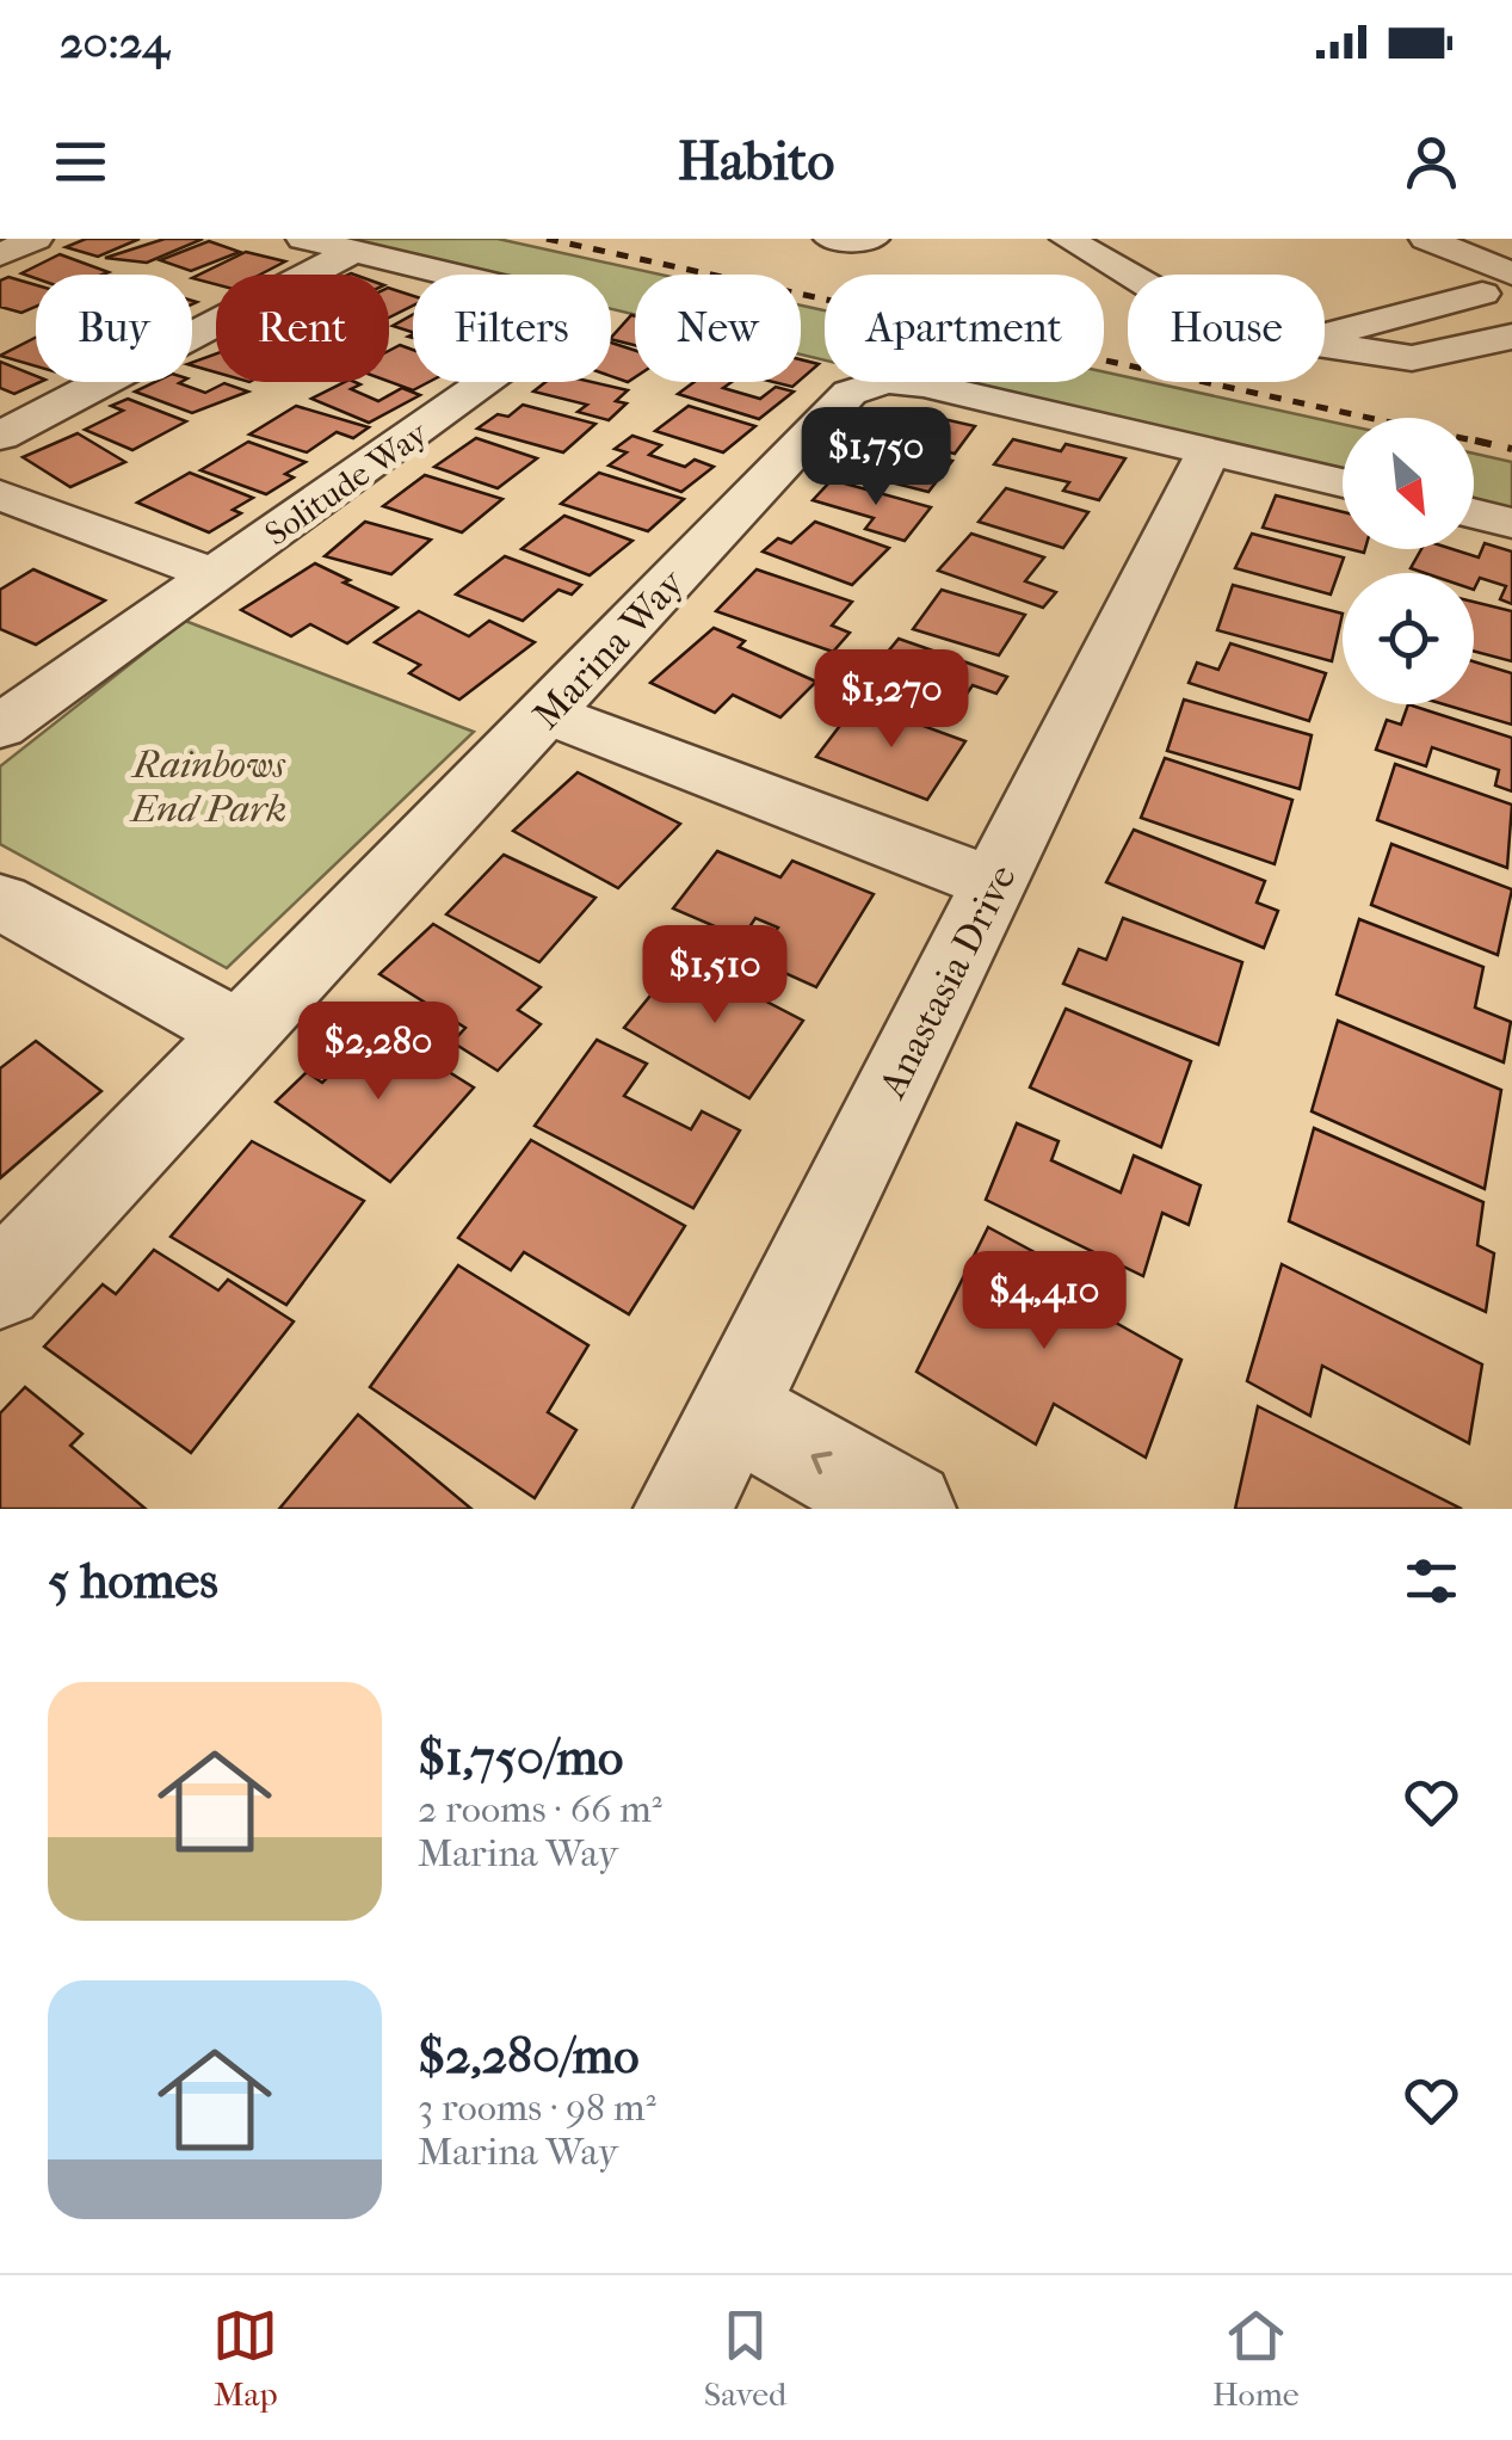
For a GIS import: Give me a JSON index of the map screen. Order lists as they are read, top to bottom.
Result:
{
  "streets": {
    "street": ["Solitude Way", "Marina Way", "Anastasia Drive"]
  },
  "crossings": [
    ["Marina Way", "Anastasia Drive"]
  ],
  "parks": ["Rainbows End Park"],
  "north": "bottom right",
  "page": {
    "status": "20:24",
    "header": "Habito",
    "chip": [
      "Buy",
      "Rent",
      "Filters",
      "New",
      "Apartment",
      "House"
    ],
    "price": [
      "$1,750",
      "$1,270",
      "$1,510",
      "$2,280",
      "$4,410"
    ],
    "heading": "5 homes",
    "list": [
      {
        "name": "$1,750/mo",
        "note": "2 rooms · 66 m² · Marina Way"
      },
      {
        "name": "$2,280/mo",
        "note": "3 rooms · 98 m² · Marina Way"
      }
    ],
    "tabs": ["Map", "Saved", "Home"]
  }
}
